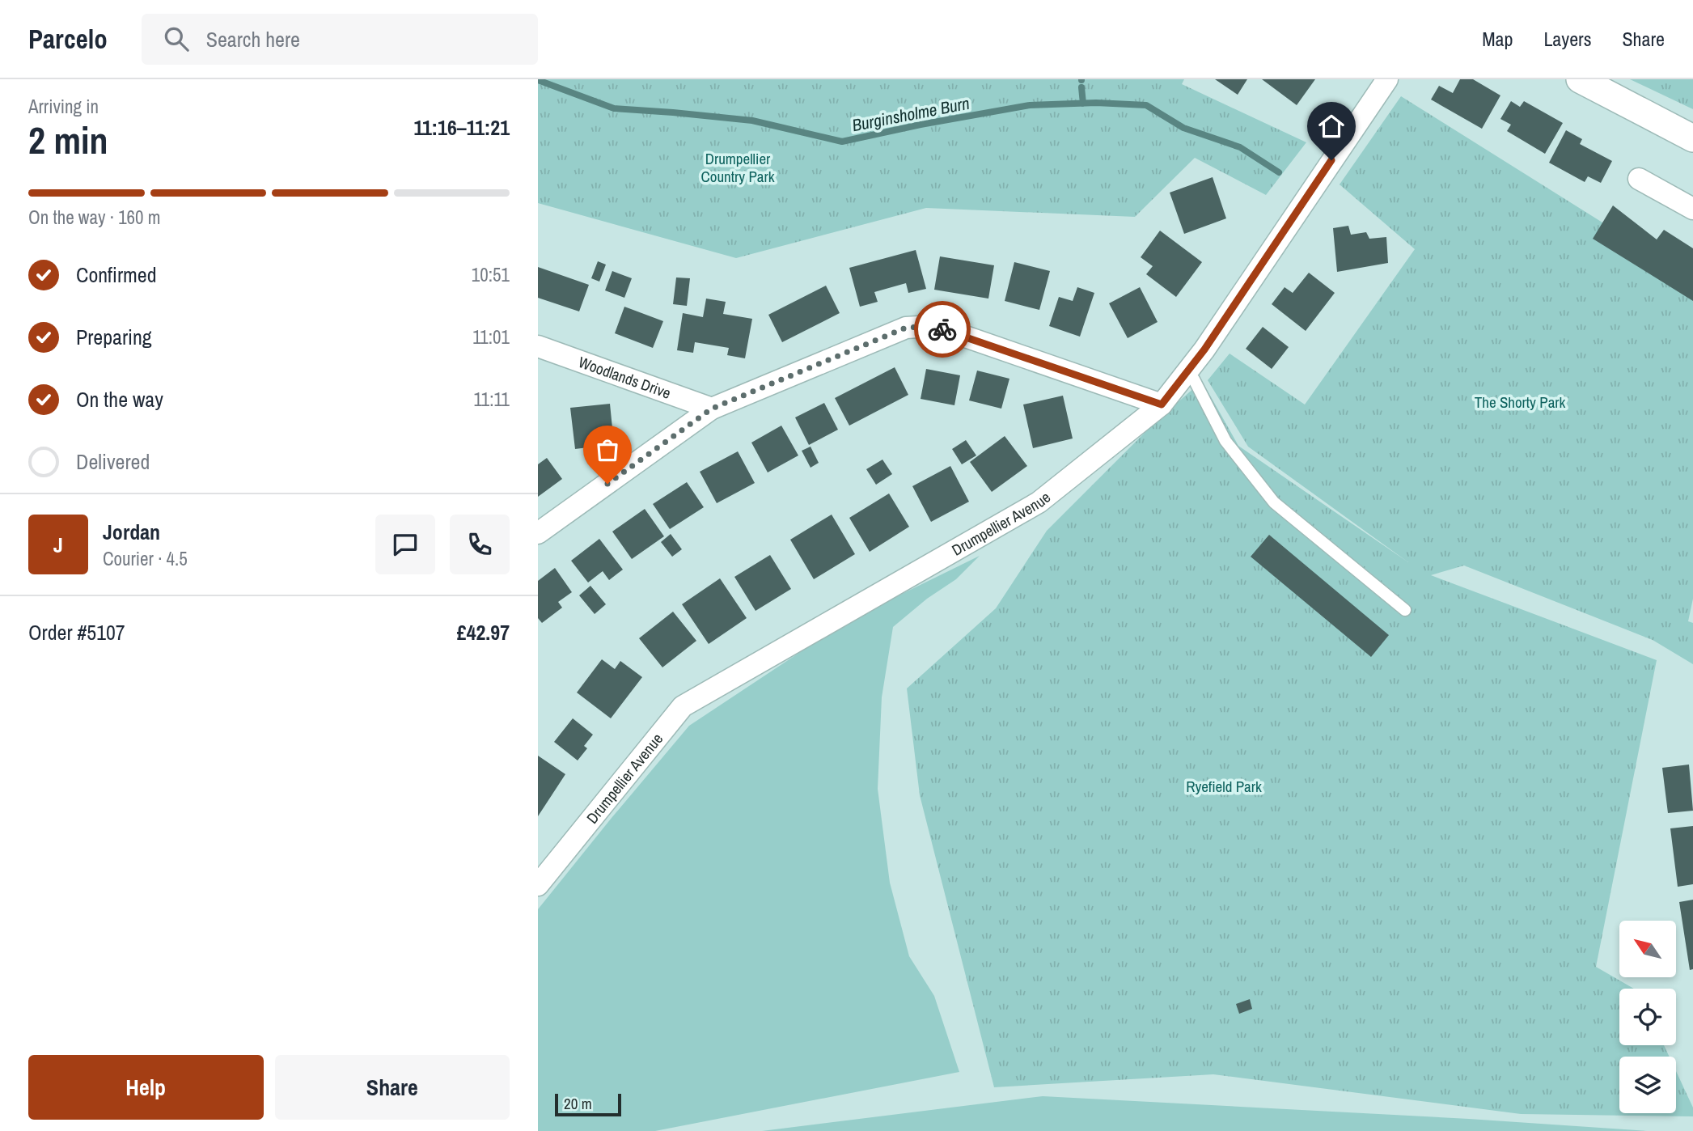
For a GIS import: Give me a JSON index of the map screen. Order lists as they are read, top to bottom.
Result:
{
  "streets": {
    "street": ["Woodlands Drive", "Drumpellier Avenue"]
  },
  "water": ["Burginsholme Burn"],
  "parks": ["Drumpellier Country Park", "The Shorty Park", "Ryefield Park"],
  "scale_bar": "20 m",
  "north": "top left",
  "page": {
    "header": "Parcelo",
    "search": "Search here",
    "nav": ["Map", "Layers", "Share"],
    "heading": ["2 min", "Arriving in", "11:16–11:21"],
    "panel": [
      "Jordan",
      "Courier · 4.5",
      "Order #5107",
      "£42.97"
    ],
    "bar": "On the way · 160 m",
    "list": [
      ["Confirmed", "10:51"],
      ["Preparing", "11:01"],
      ["On the way", "11:11"],
      "Delivered"
    ],
    "round": "J",
    "buttons": ["Help", "Share"],
    "scale": "20 m"
  }
}
